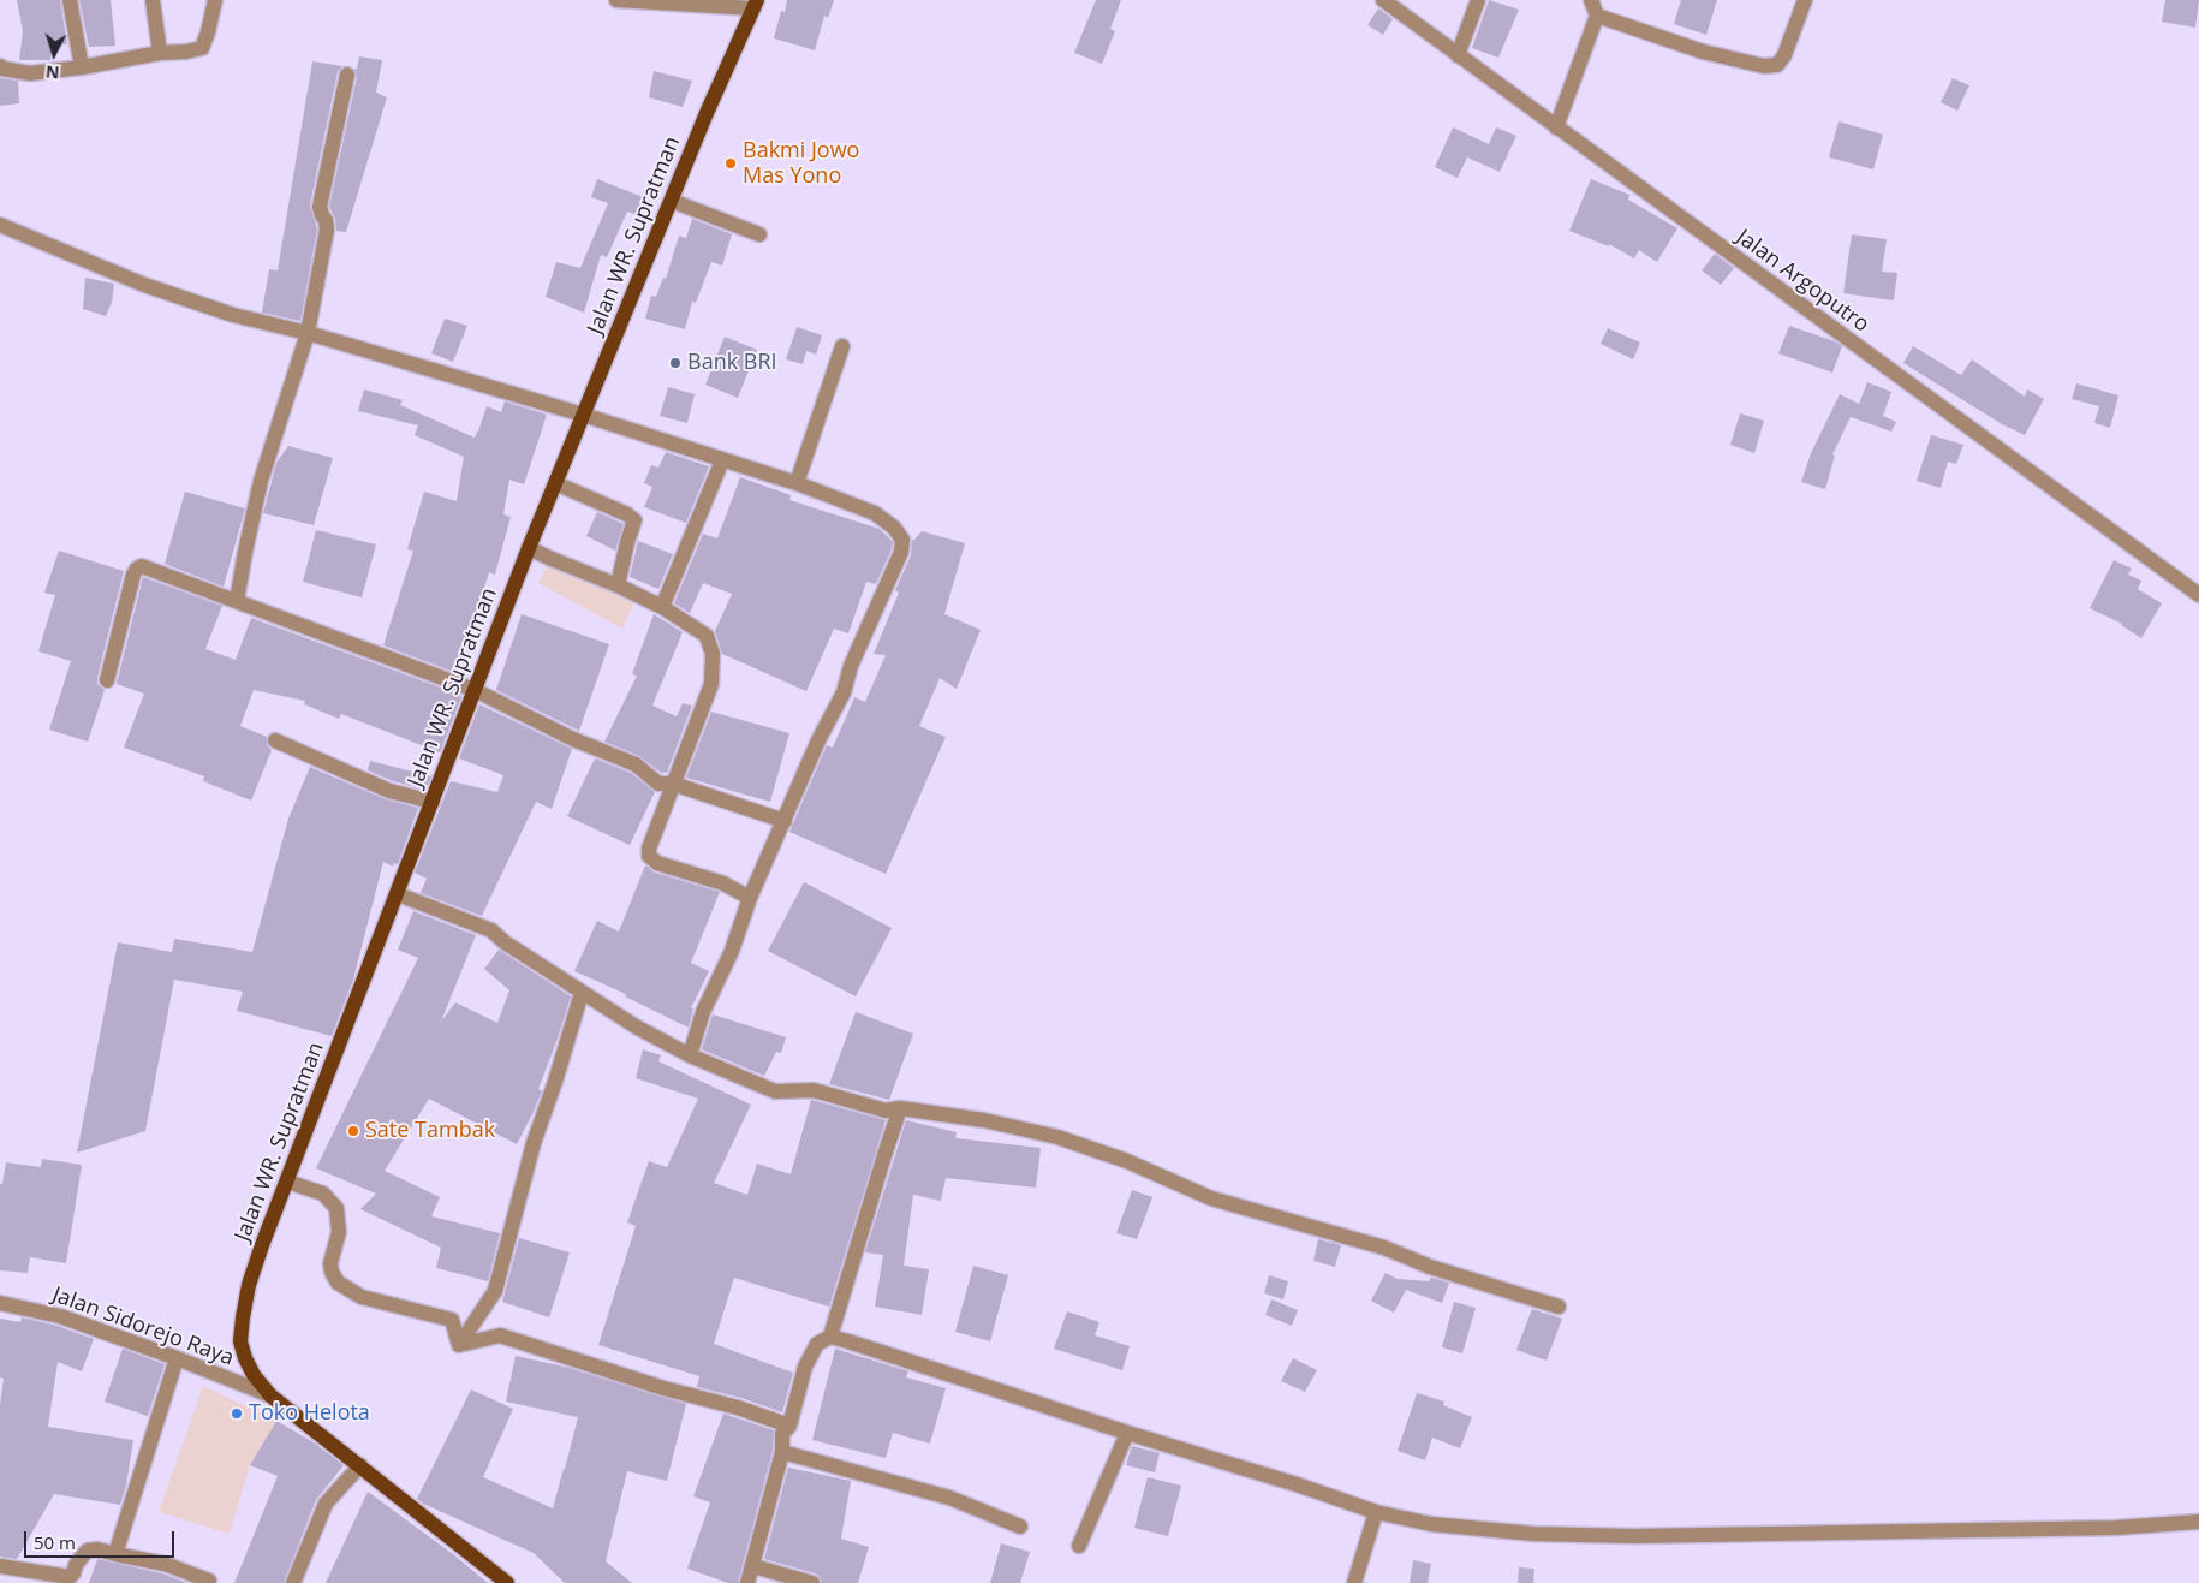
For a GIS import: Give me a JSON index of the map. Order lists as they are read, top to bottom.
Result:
{
  "streets": {
    "main road": ["Jalan WR. Supratman"],
    "street": ["Jalan Argoputro", "Jalan Sidorejo Raya"]
  },
  "crossings": [
    ["Jalan WR. Supratman", "Jalan Sidorejo Raya"]
  ],
  "places": [
    "Bakmi Jowo Mas Yono",
    "Bank BRI",
    "Sate Tambak",
    "Toko Helota"
  ],
  "scale_bar": "50 m",
  "north": "bottom"
}
